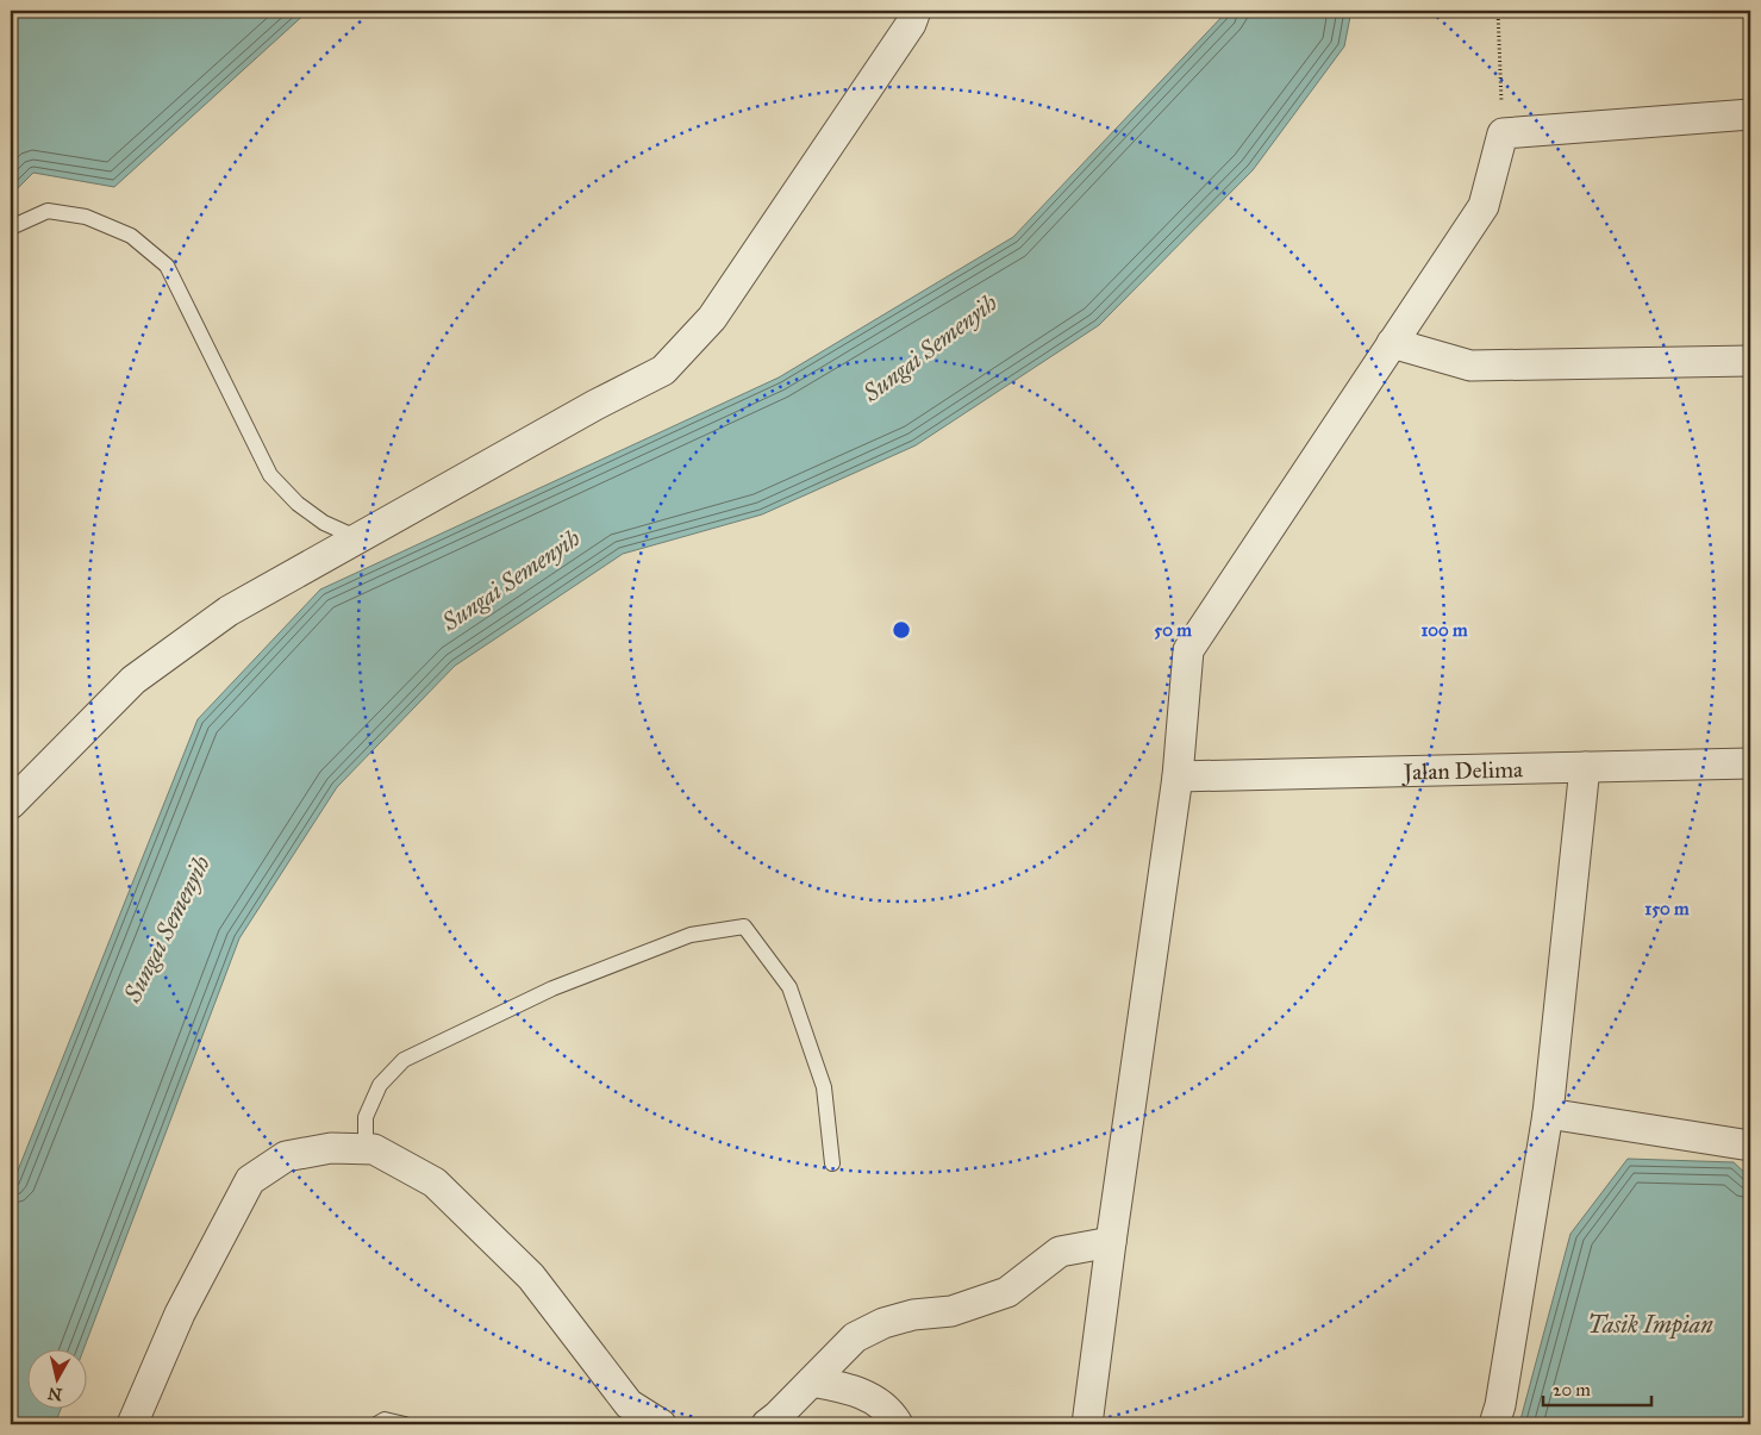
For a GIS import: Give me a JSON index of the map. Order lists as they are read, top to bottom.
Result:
{
  "streets": {
    "street": ["Jalan Delima"]
  },
  "water": ["Sungai Semenyih", "Tasik Impian"],
  "scale_bar": "20 m",
  "north": "bottom",
  "rings": ["50 m", "100 m", "150 m"]
}
